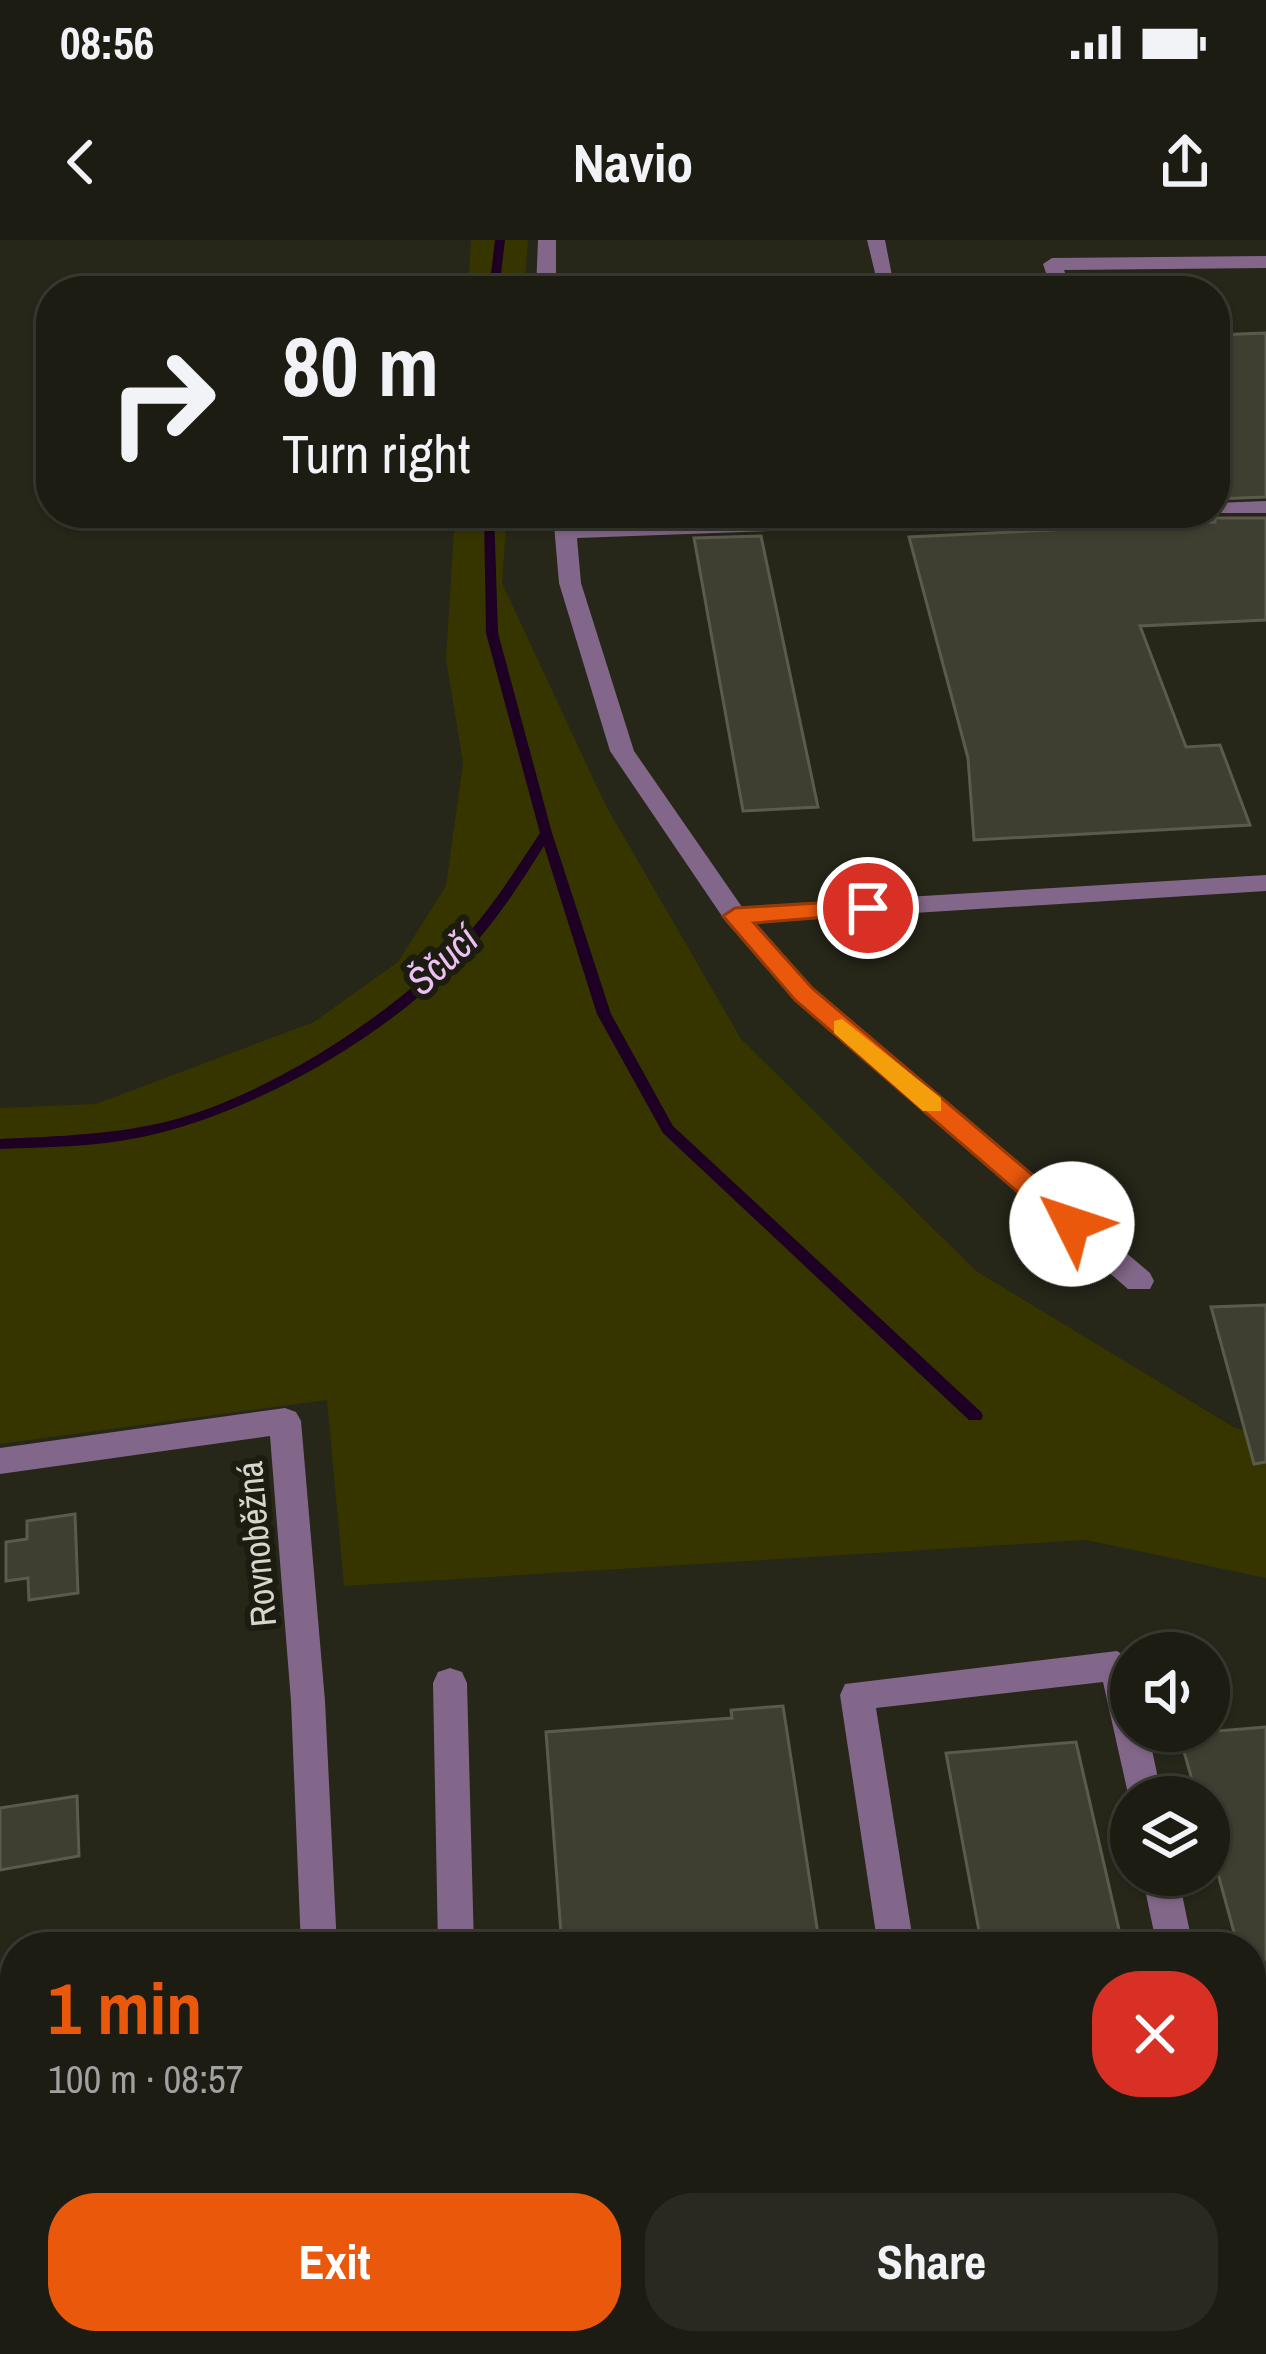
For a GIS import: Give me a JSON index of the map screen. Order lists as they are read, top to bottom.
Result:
{
  "streets": {
    "street": ["Rovnoběžná"]
  },
  "water": ["Ščučí"],
  "page": {
    "status": "08:56",
    "header": "Navio",
    "turn": ["80 m", "Turn right"],
    "heading": ["1 min", "100 m · 08:57"],
    "buttons": ["Exit", "Share"]
  }
}
